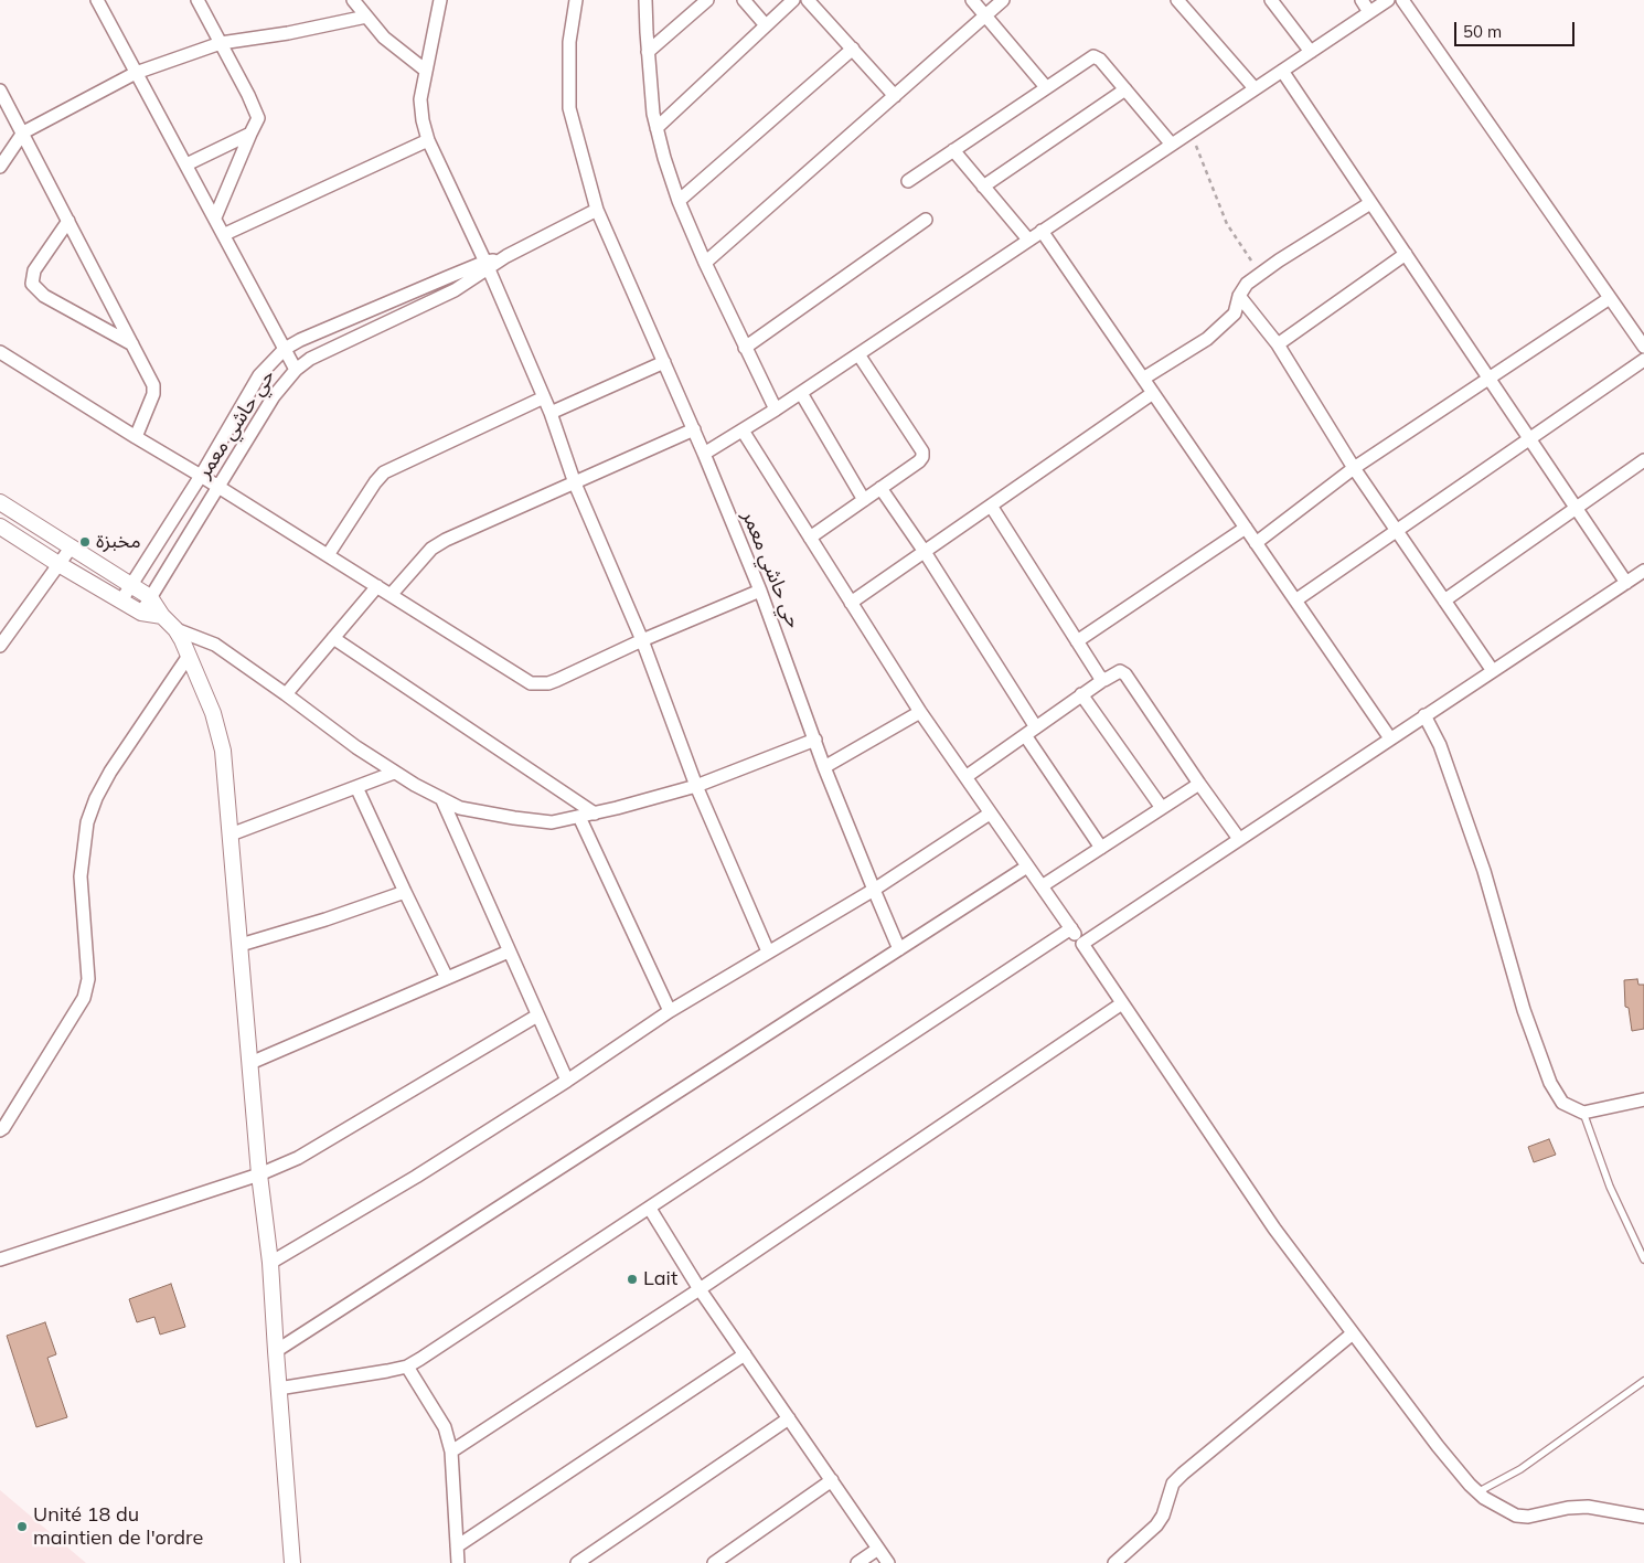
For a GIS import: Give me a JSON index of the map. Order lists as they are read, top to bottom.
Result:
{
  "streets": {
    "street": ["حي حاشي معمر"]
  },
  "places": ["مخبزة", "Lait", "Unité 18 du maintien de l'ordre"],
  "scale_bar": "50 m"
}
